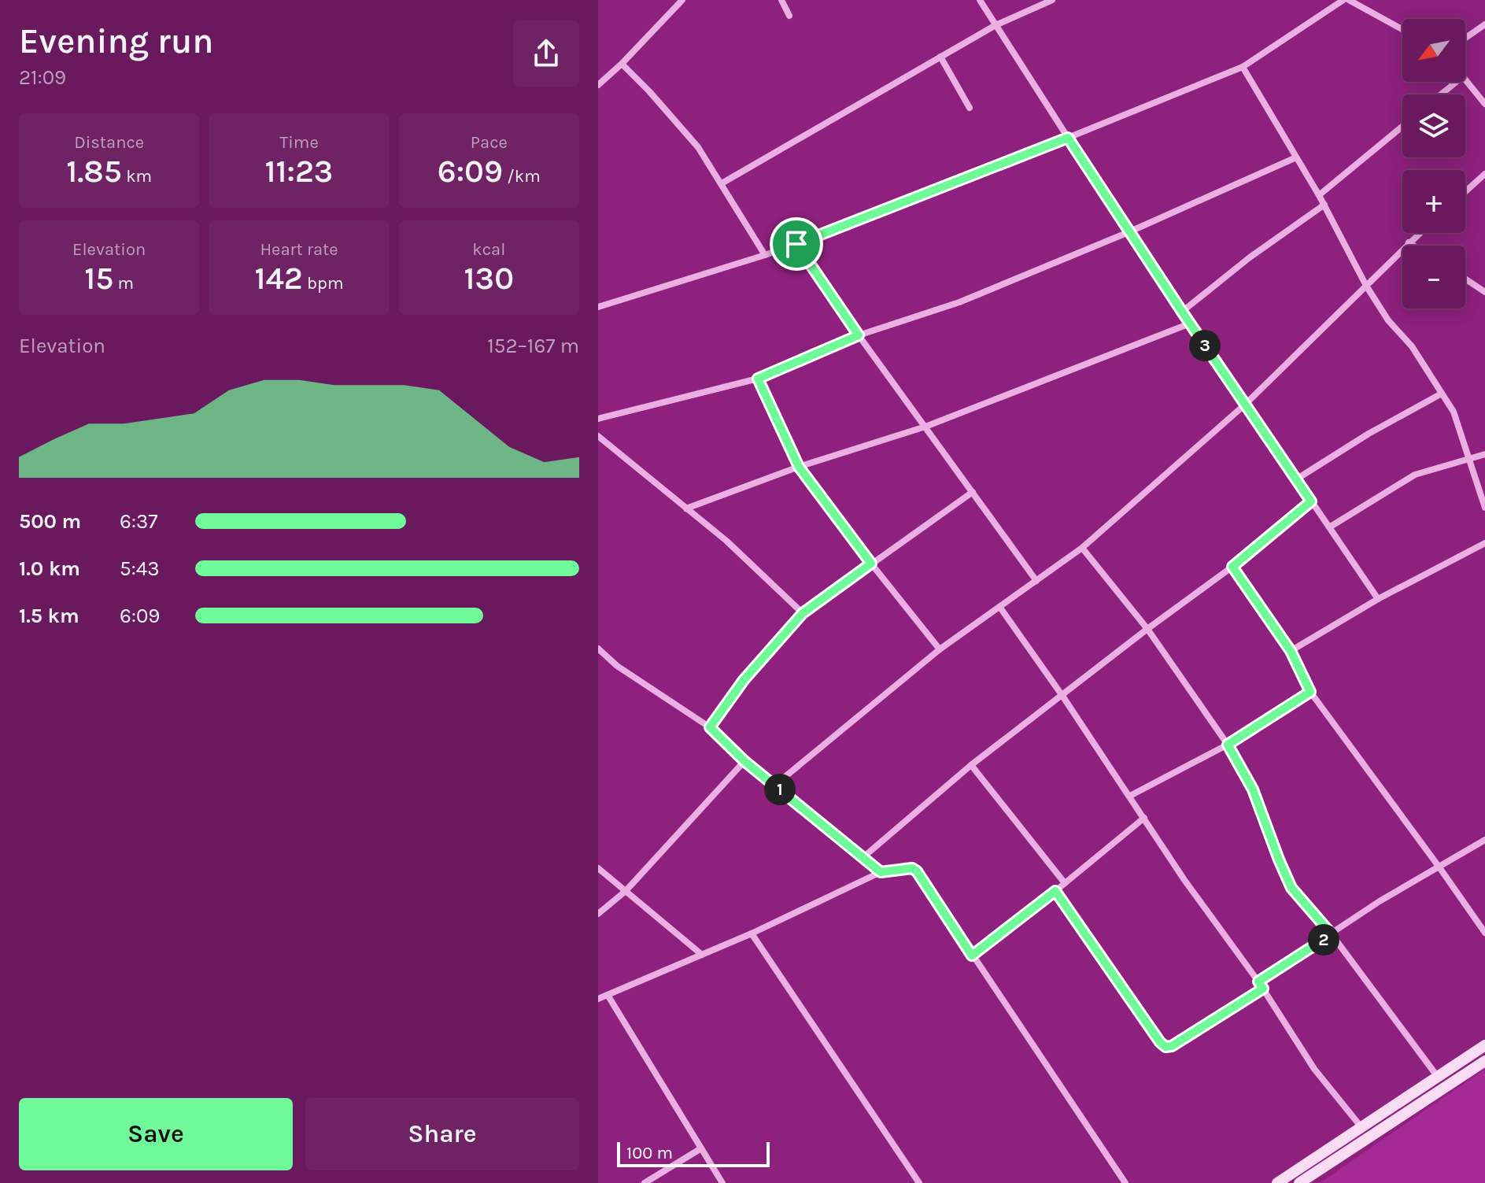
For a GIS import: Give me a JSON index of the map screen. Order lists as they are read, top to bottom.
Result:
{
  "scale_bar": "100 m",
  "north": "bottom left",
  "page": {
    "heading": ["Evening run", "21:09"],
    "map_buttons": ["+", "−"],
    "stats": [
      ["Distance", "1.85 km"],
      ["Time", "11:23"],
      ["Pace", "6:09 /km"],
      ["Elevation", "15 m"],
      ["Heart rate", "142 bpm"],
      ["kcal", "130"]
    ],
    "chart": ["Elevation", "152–167 m"],
    "pins": ["3", "1", "2"],
    "list": [
      {
        "name": "500 m",
        "note": "6:37"
      },
      {
        "name": "1.0 km",
        "note": "5:43"
      },
      {
        "name": "1.5 km",
        "note": "6:09"
      }
    ],
    "buttons": ["Save", "Share"],
    "scale": "100 m"
  }
}
